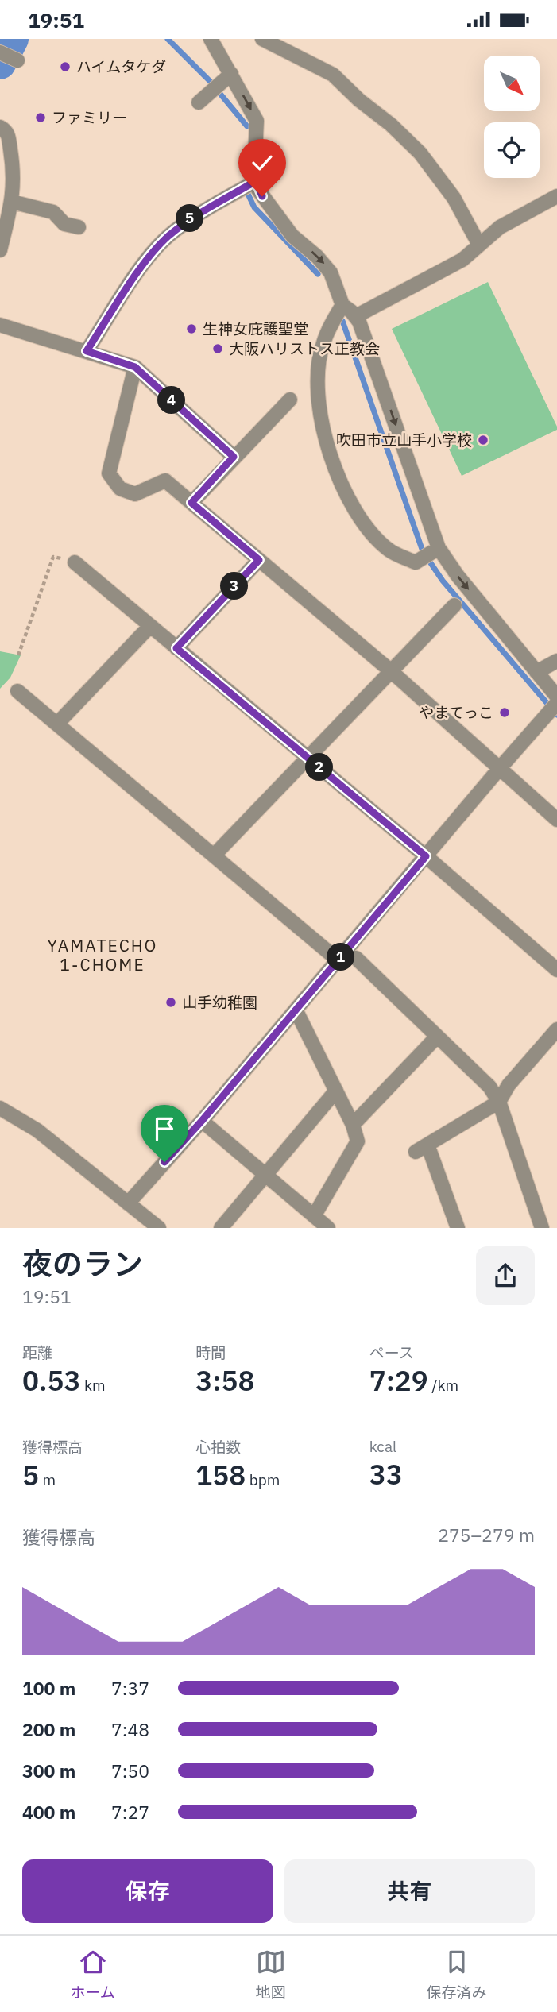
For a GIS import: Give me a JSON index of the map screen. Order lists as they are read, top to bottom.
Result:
{
  "districts": ["YAMATECHO 1-CHOME"],
  "places": [
    "ハイムタケダ",
    "ファミリー",
    "生神女庇護聖堂",
    "大阪ハリストス正教会",
    "吹田市立山手小学校",
    "やまてっこ",
    "山手幼稚園"
  ],
  "north": "bottom right",
  "page": {
    "status": "19:51",
    "pins": [
      "5",
      "4",
      "3",
      "2",
      "1"
    ],
    "heading": ["夜のラン", "19:51"],
    "stats": [
      ["距離", "0.53 km"],
      ["時間", "3:58"],
      ["ペース", "7:29 /km"],
      ["獲得標高", "5 m"],
      ["心拍数", "158 bpm"],
      ["kcal", "33"]
    ],
    "chart": ["獲得標高", "275–279 m"],
    "list": [
      {
        "name": "100 m",
        "note": "7:37"
      },
      {
        "name": "200 m",
        "note": "7:48"
      },
      {
        "name": "300 m",
        "note": "7:50"
      },
      {
        "name": "400 m",
        "note": "7:27"
      }
    ],
    "buttons": ["保存", "共有"],
    "tabs": ["ホーム", "地図", "保存済み"]
  }
}
